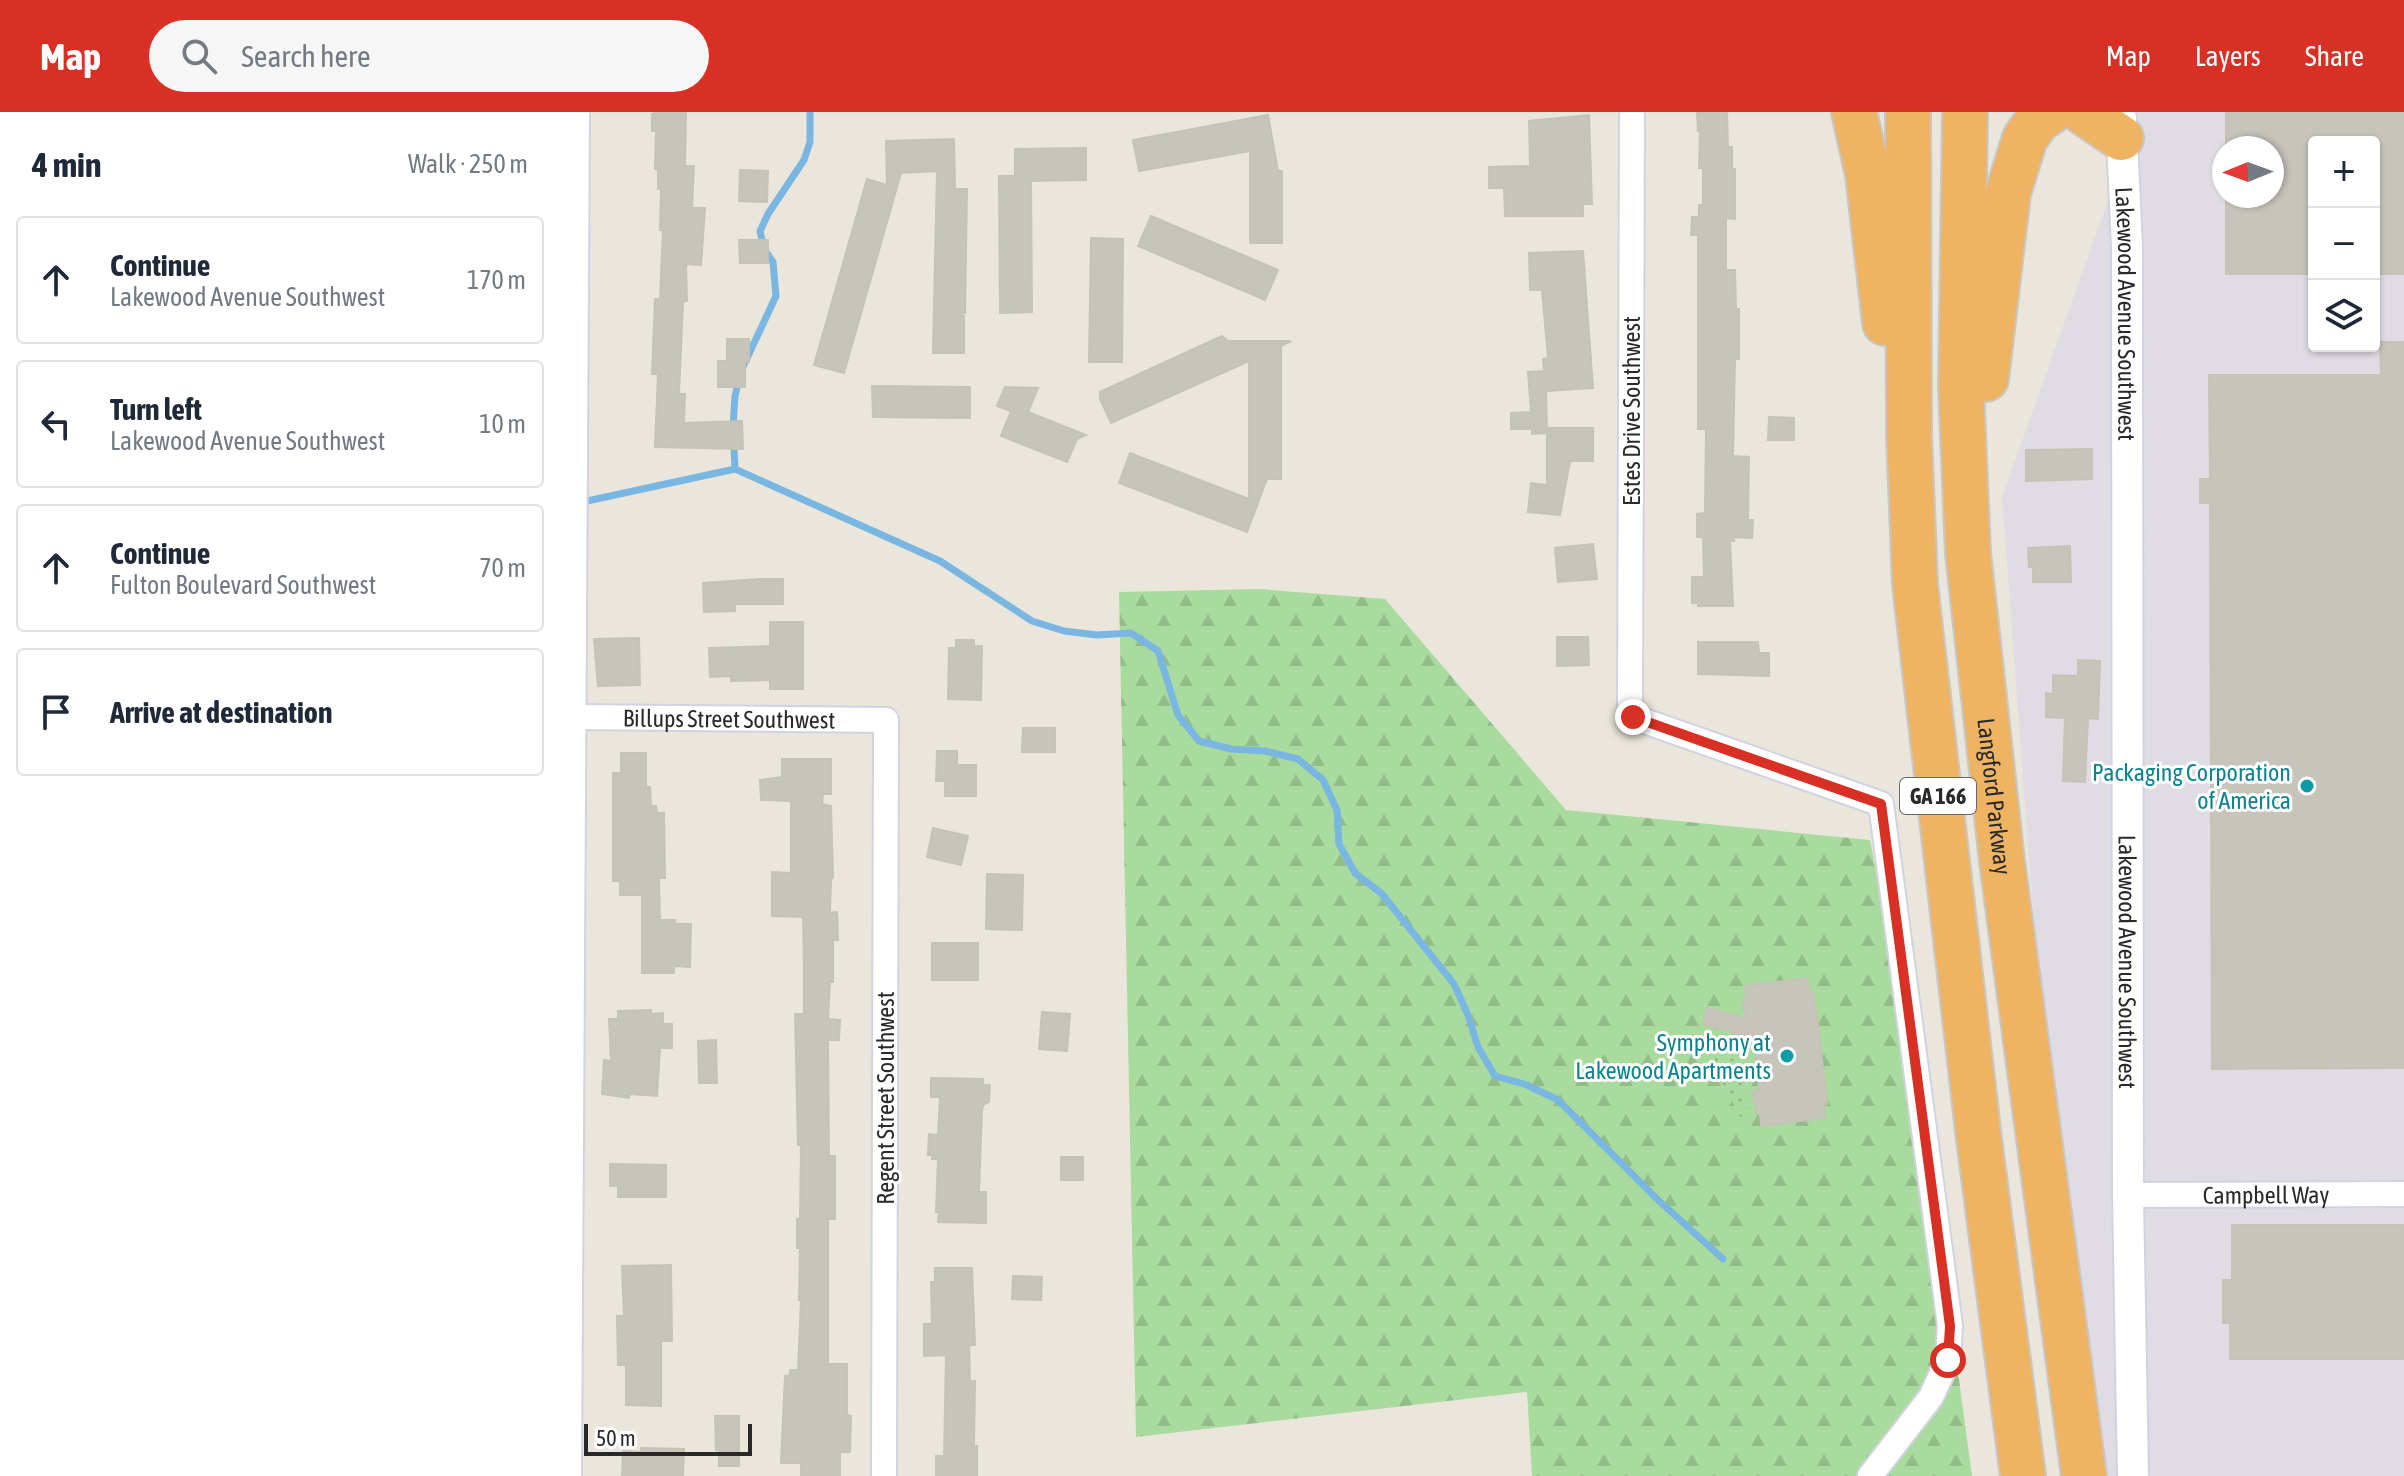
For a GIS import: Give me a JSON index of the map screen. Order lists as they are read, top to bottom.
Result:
{
  "streets": {
    "highway": ["GA 166", "Langford Parkway"],
    "street": [
      "Lakewood Avenue Southwest",
      "Estes Drive Southwest",
      "Billups Street Southwest",
      "Regent Street Southwest",
      "Campbell Way"
    ]
  },
  "crossings": [
    ["Lakewood Avenue Southwest", "Campbell Way"],
    ["Billups Street Southwest", "Regent Street Southwest"]
  ],
  "places": ["Packaging Corporation of America", "Symphony at Lakewood Apartments"],
  "scale_bar": "50 m",
  "north": "left",
  "page": {
    "header": "Map",
    "search": "Search here",
    "nav": ["Map", "Layers", "Share"],
    "heading": ["4 min", "Walk · 250 m"],
    "map_buttons": ["+", "−"],
    "list": [
      ["Continue", "Lakewood Avenue Southwest", "170 m"],
      ["Turn left", "Lakewood Avenue Southwest", "10 m"],
      ["Continue", "Fulton Boulevard Southwest", "70 m"],
      "Arrive at destination"
    ],
    "scale": "50 m"
  }
}
